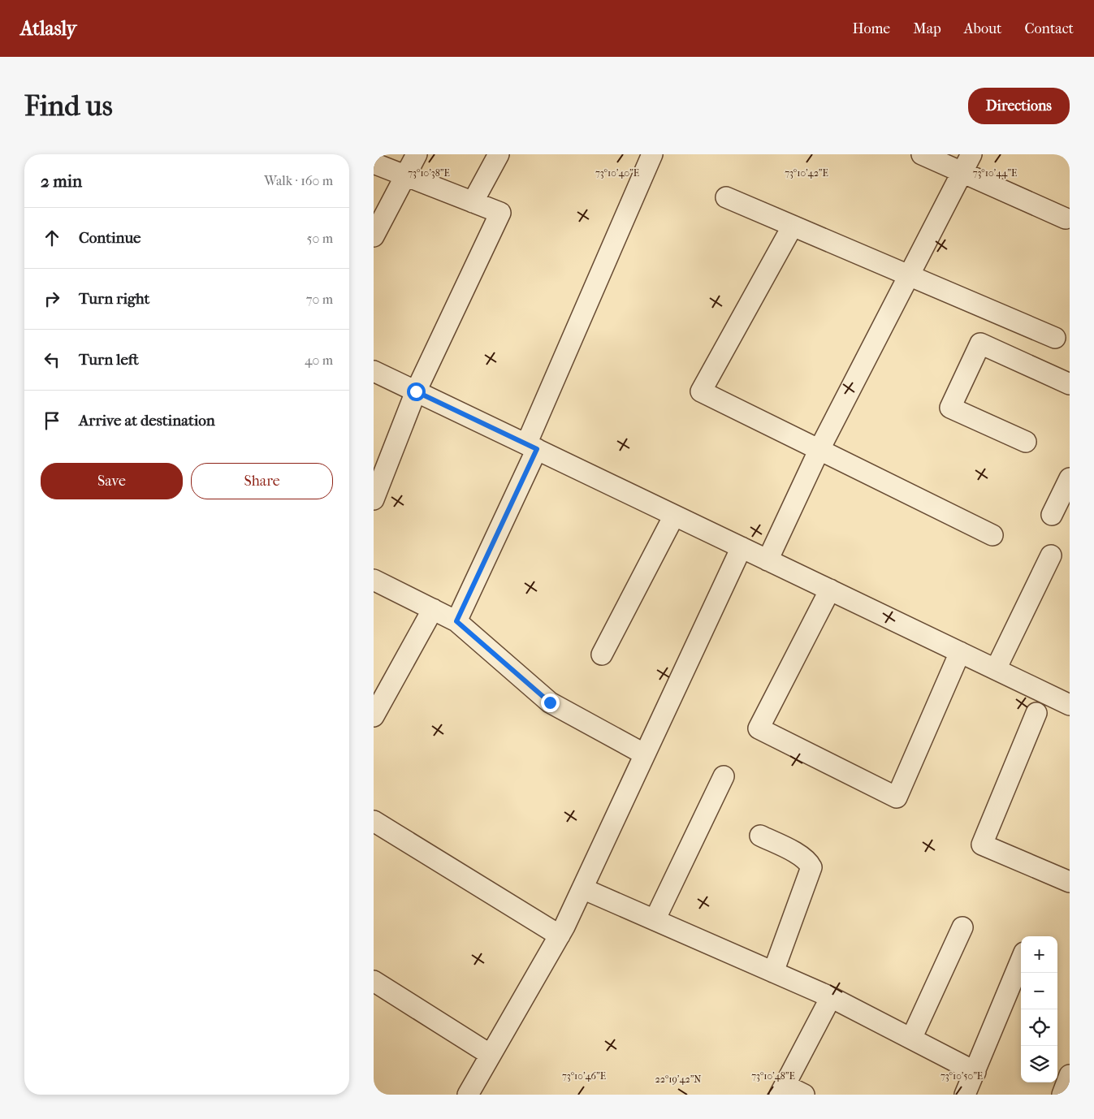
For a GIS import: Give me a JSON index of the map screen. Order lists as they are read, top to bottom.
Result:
{
  "page": {
    "header": "Atlasly",
    "nav": [
      "Home",
      "Map",
      "About",
      "Contact"
    ],
    "buttons": [
      "Directions",
      ["Save", "Share"]
    ],
    "title": "Find us",
    "heading": ["2 min", "Walk · 160 m"],
    "list": [
      ["Continue", "50 m"],
      ["Turn right", "70 m"],
      ["Turn left", "40 m"],
      "Arrive at destination"
    ],
    "map_buttons": ["+", "−"]
  },
  "coordinates": [
    "73°10'40\"E",
    "73°10'38\"E",
    "73°10'42\"E",
    "73°10'44\"E",
    "73°10'46\"E",
    "73°10'48\"E",
    "73°10'50\"E",
    "22°19'42\"N"
  ]
}
